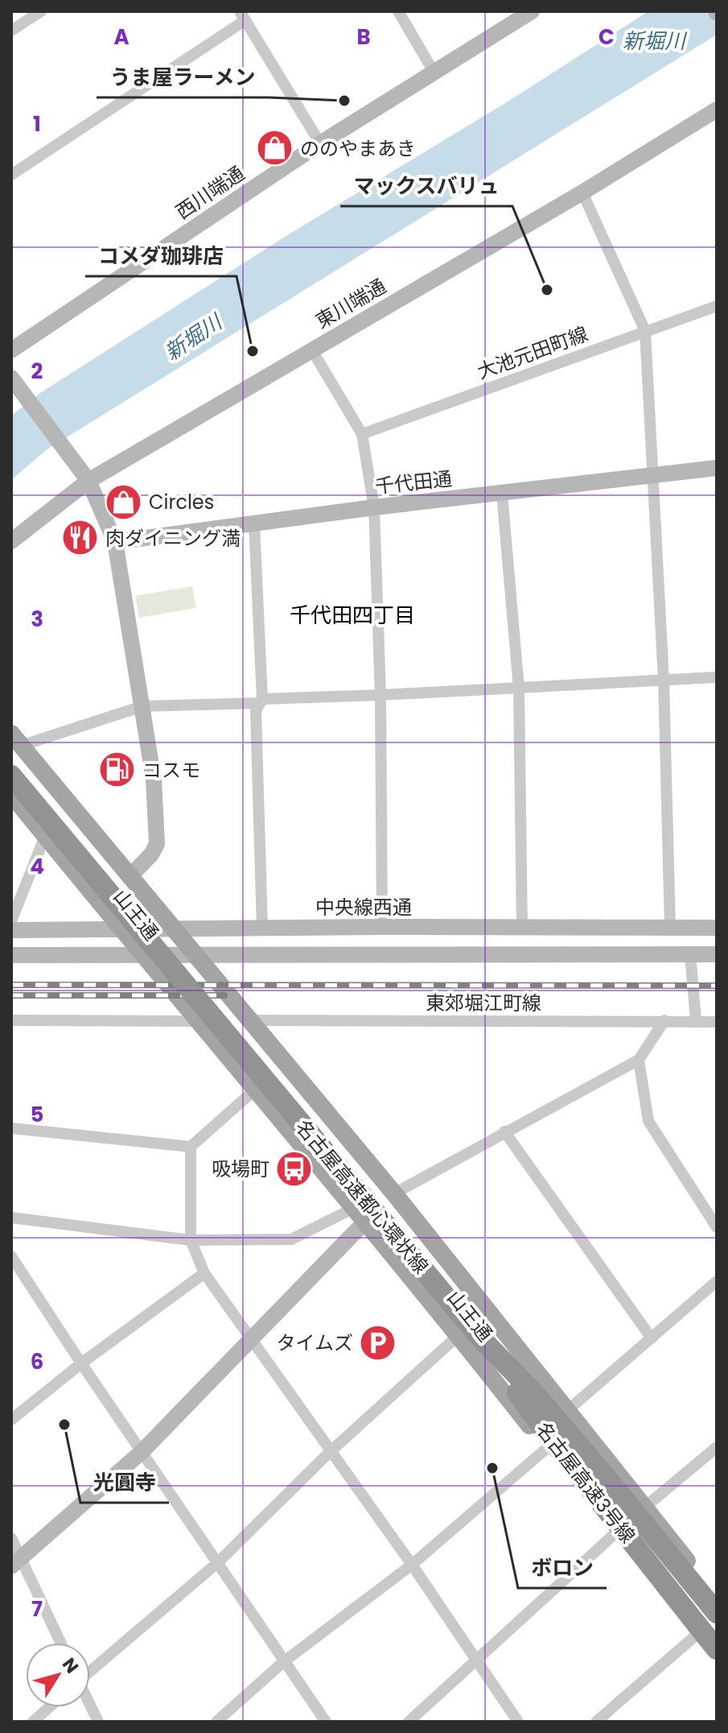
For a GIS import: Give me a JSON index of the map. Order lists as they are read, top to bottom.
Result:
{
  "streets": {
    "highway": ["名古屋高速都心環状線", "名古屋高速3号線"],
    "main road": ["山王通"],
    "street": [
      "西川端通",
      "東川端通",
      "大池元田町線",
      "千代田通",
      "中央線西通",
      "東郊堀江町線"
    ]
  },
  "crossings": [
    ["中央線西通", "山王通"],
    ["山王通", "東郊堀江町線"],
    ["山王通", "名古屋高速都心環状線"],
    ["山王通", "名古屋高速3号線"],
    ["名古屋高速都心環状線", "名古屋高速3号線"]
  ],
  "districts": ["千代田四丁目"],
  "water": ["新堀川"],
  "places": {
    "other": [
      "うま屋ラーメン",
      "マックスバリュ",
      "コメダ珈琲店",
      "光圓寺",
      "ボロン"
    ],
    "shop": ["ののやまあき", "Circles"],
    "restaurant": ["肉ダイニング満"],
    "fuel station": ["コスモ"],
    "bus stop": ["吸場町"],
    "parking": ["タイムズ"]
  },
  "north": "top right",
  "grid": {
    "columns": ["A", "B", "C"],
    "rows": [
      "1",
      "2",
      "3",
      "4",
      "5",
      "6",
      "7"
    ]
  }
}
